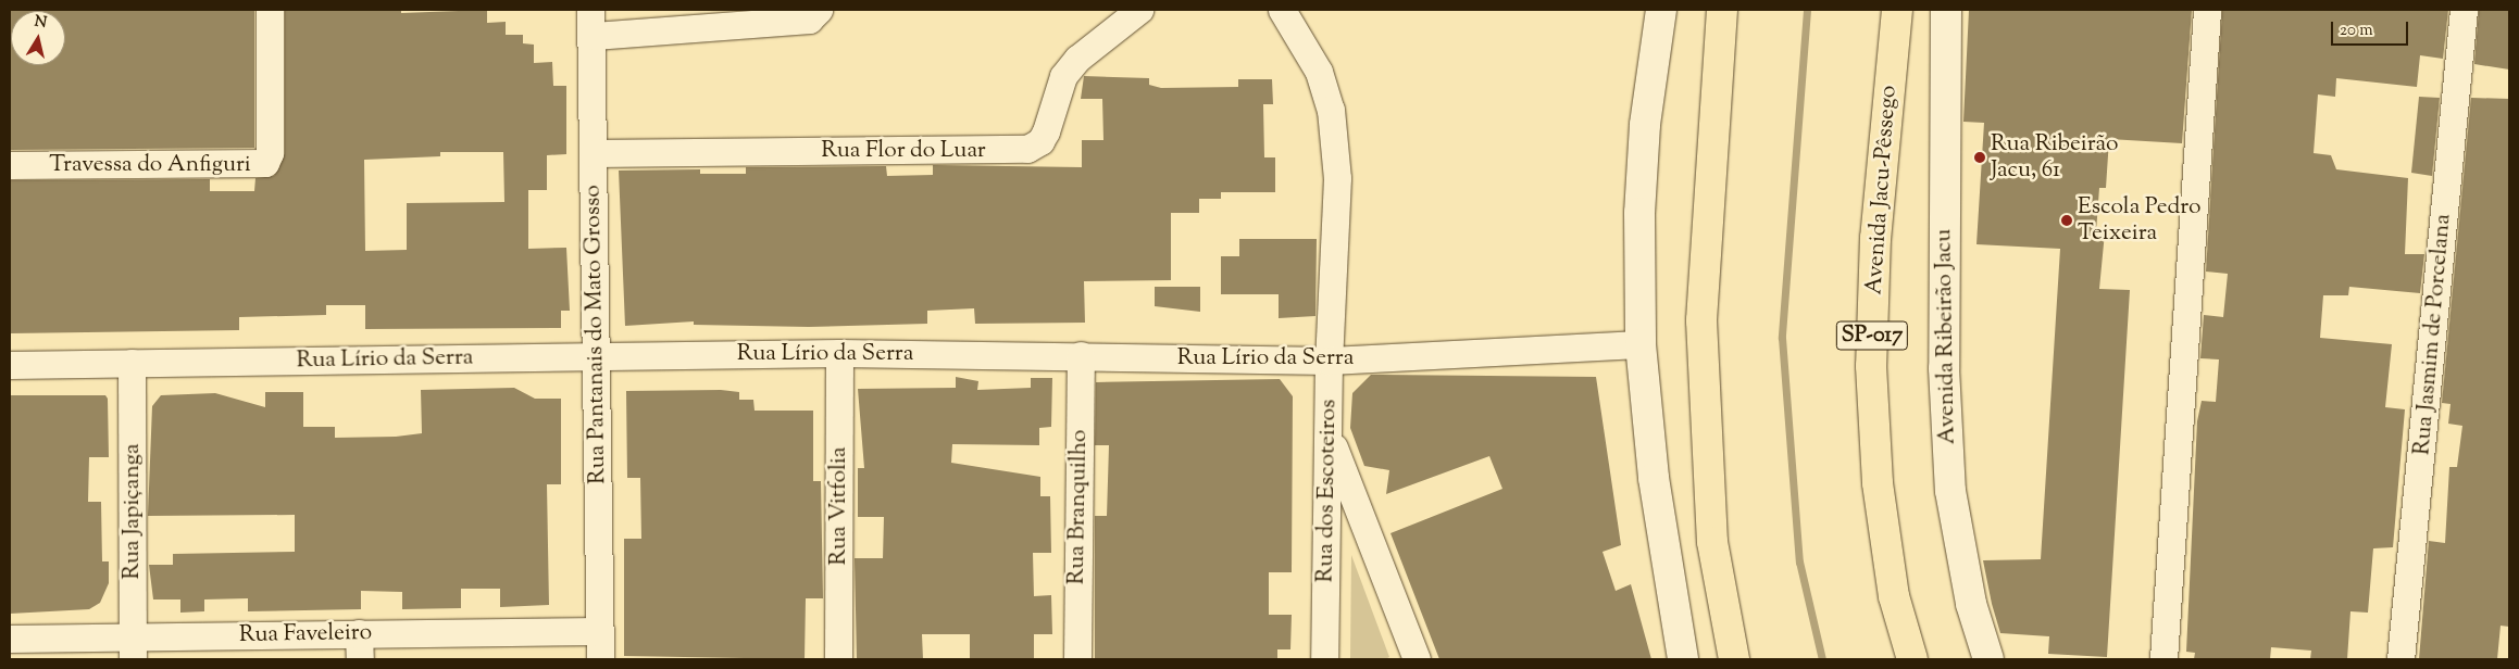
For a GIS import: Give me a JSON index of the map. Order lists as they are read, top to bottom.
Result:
{
  "streets": {
    "highway": ["Avenida Jacu-Pêssego", "SP-017"],
    "street": [
      "Rua Flor do Luar",
      "Travessa do Anfiguri",
      "Rua Pantanais do Mato Grosso",
      "Rua Jasmim de Porcelana",
      "Avenida Ribeirão Jacu",
      "Rua Lírio da Serra",
      "Rua dos Escoteiros",
      "Rua Vitfolia",
      "Rua Branquilho",
      "Rua Japiçanga",
      "Rua Faveleiro"
    ]
  },
  "crossings": [
    ["Rua Flor do Luar", "Rua Pantanais do Mato Grosso"],
    ["Rua Pantanais do Mato Grosso", "Rua Lírio da Serra"],
    ["Rua Pantanais do Mato Grosso", "Rua Faveleiro"],
    ["Rua Lírio da Serra", "Rua dos Escoteiros"],
    ["Rua Lírio da Serra", "Rua Vitfolia"],
    ["Rua Lírio da Serra", "Rua Branquilho"],
    ["Rua Lírio da Serra", "Rua Japiçanga"],
    ["Rua Japiçanga", "Rua Faveleiro"]
  ],
  "places": ["Rua Ribeirão Jacu, 61", "Escola Pedro Teixeira"],
  "scale_bar": "20 m",
  "north": "top"
}
